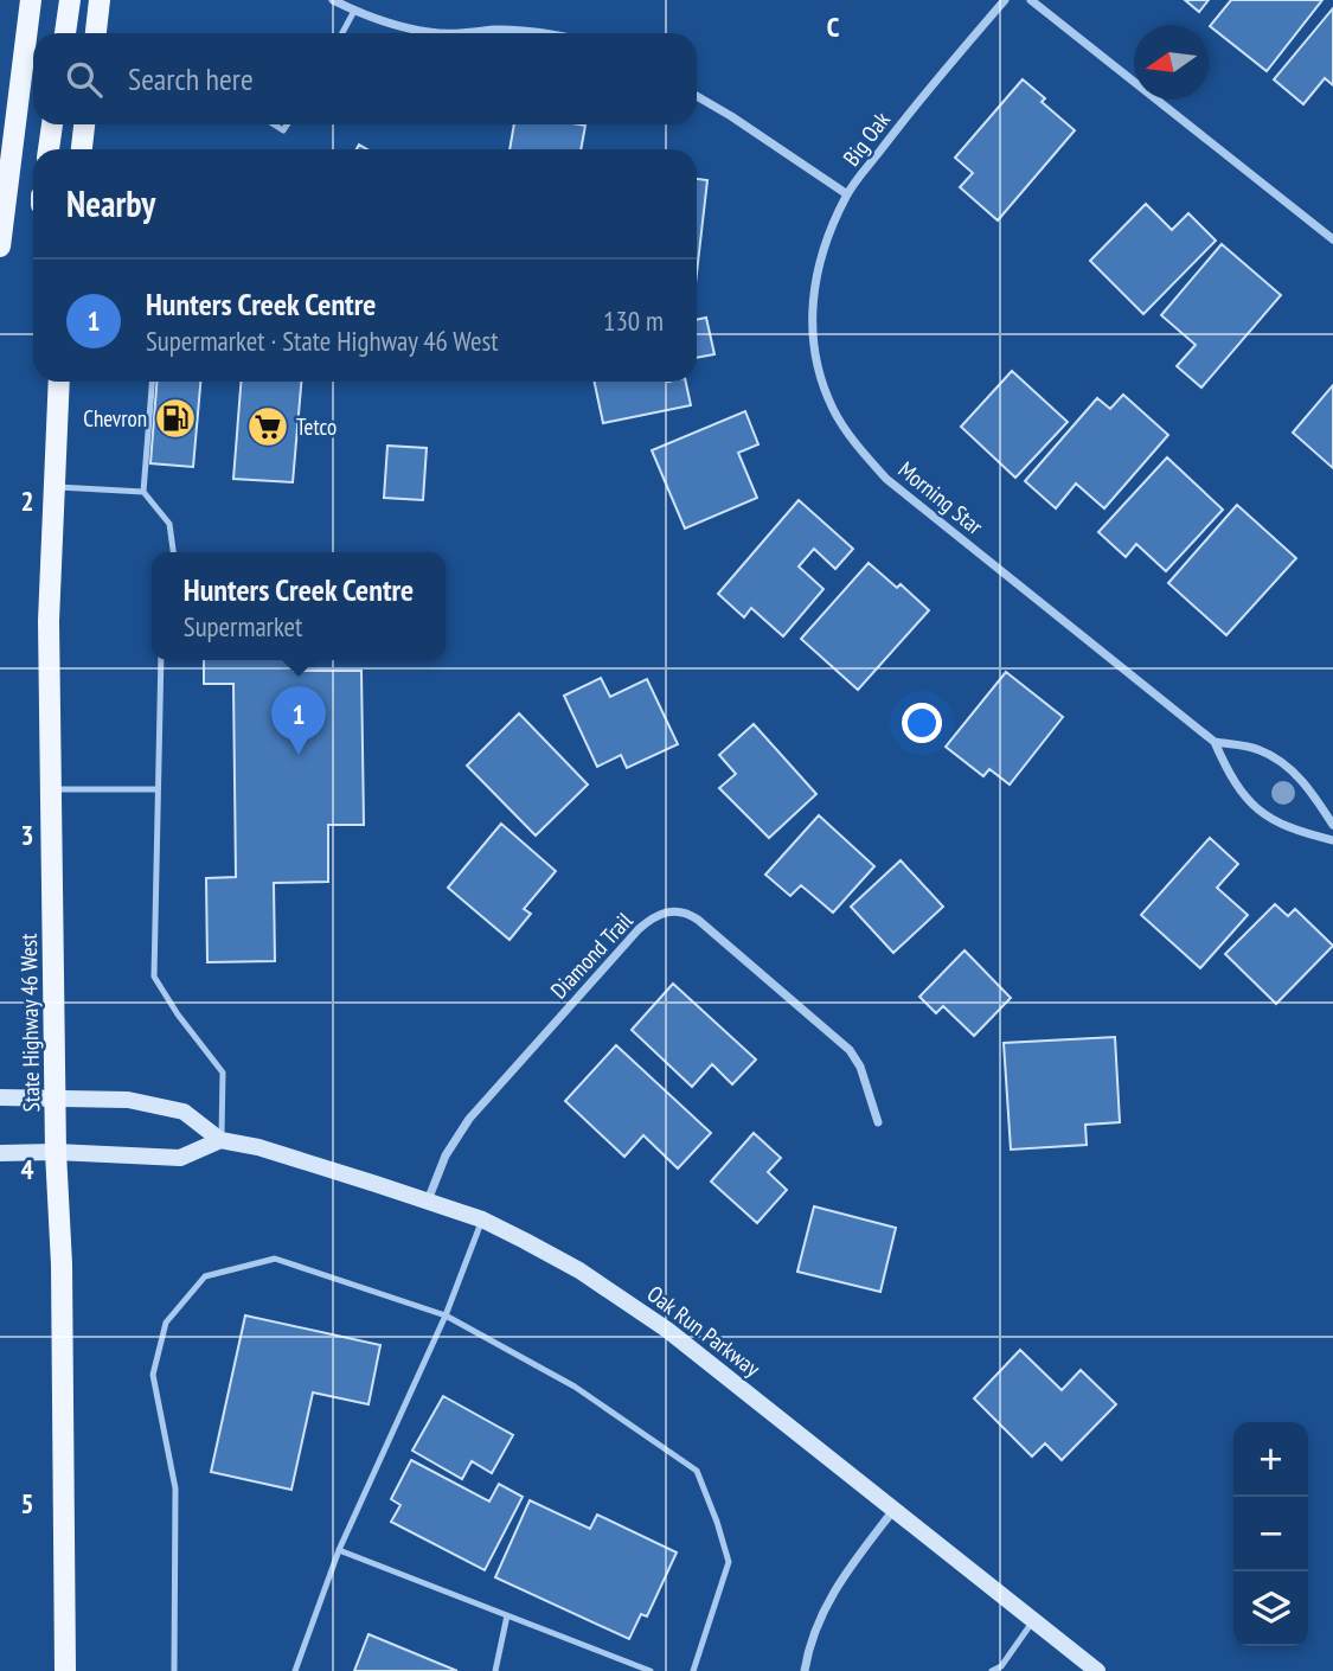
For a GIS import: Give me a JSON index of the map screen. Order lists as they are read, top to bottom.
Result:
{
  "streets": {
    "main road": ["State Highway 46 West"],
    "street": [
      "Big Oak",
      "Morning Star",
      "Diamond Trail",
      "Oak Run Parkway"
    ]
  },
  "crossings": [
    ["Big Oak", "Morning Star"],
    ["Diamond Trail", "Oak Run Parkway"],
    ["State Highway 46 West", "Oak Run Parkway"]
  ],
  "places": {
    "fuel station": ["Chevron"],
    "supermarket": ["Tetco"]
  },
  "north": "left",
  "page": {
    "search": "Search here",
    "heading": "Nearby",
    "list": [
      {
        "mark": "1",
        "name": "Hunters Creek Centre",
        "note": "Supermarket · State Highway 46 West",
        "value": "130 m"
      }
    ],
    "popup": ["Hunters Creek Centre", "Supermarket"],
    "pins": "1",
    "map_buttons": ["+", "−"]
  },
  "grid": {
    "columns": ["C"],
    "rows": [
      "2",
      "3",
      "4",
      "5"
    ]
  }
}
